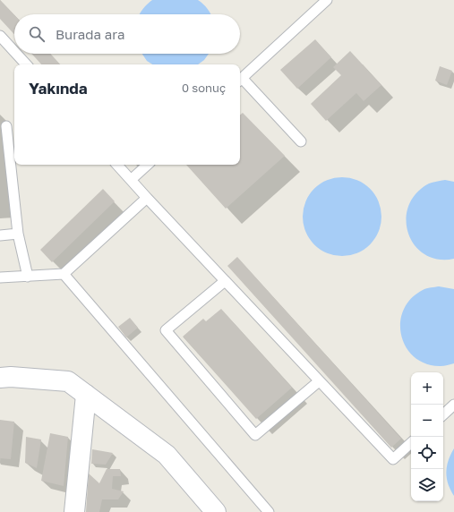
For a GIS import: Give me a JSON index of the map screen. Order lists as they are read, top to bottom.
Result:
{
  "page": {
    "search": "Burada ara",
    "heading": ["Yakında", "0 sonuç"],
    "map_buttons": ["+", "−"]
  }
}
